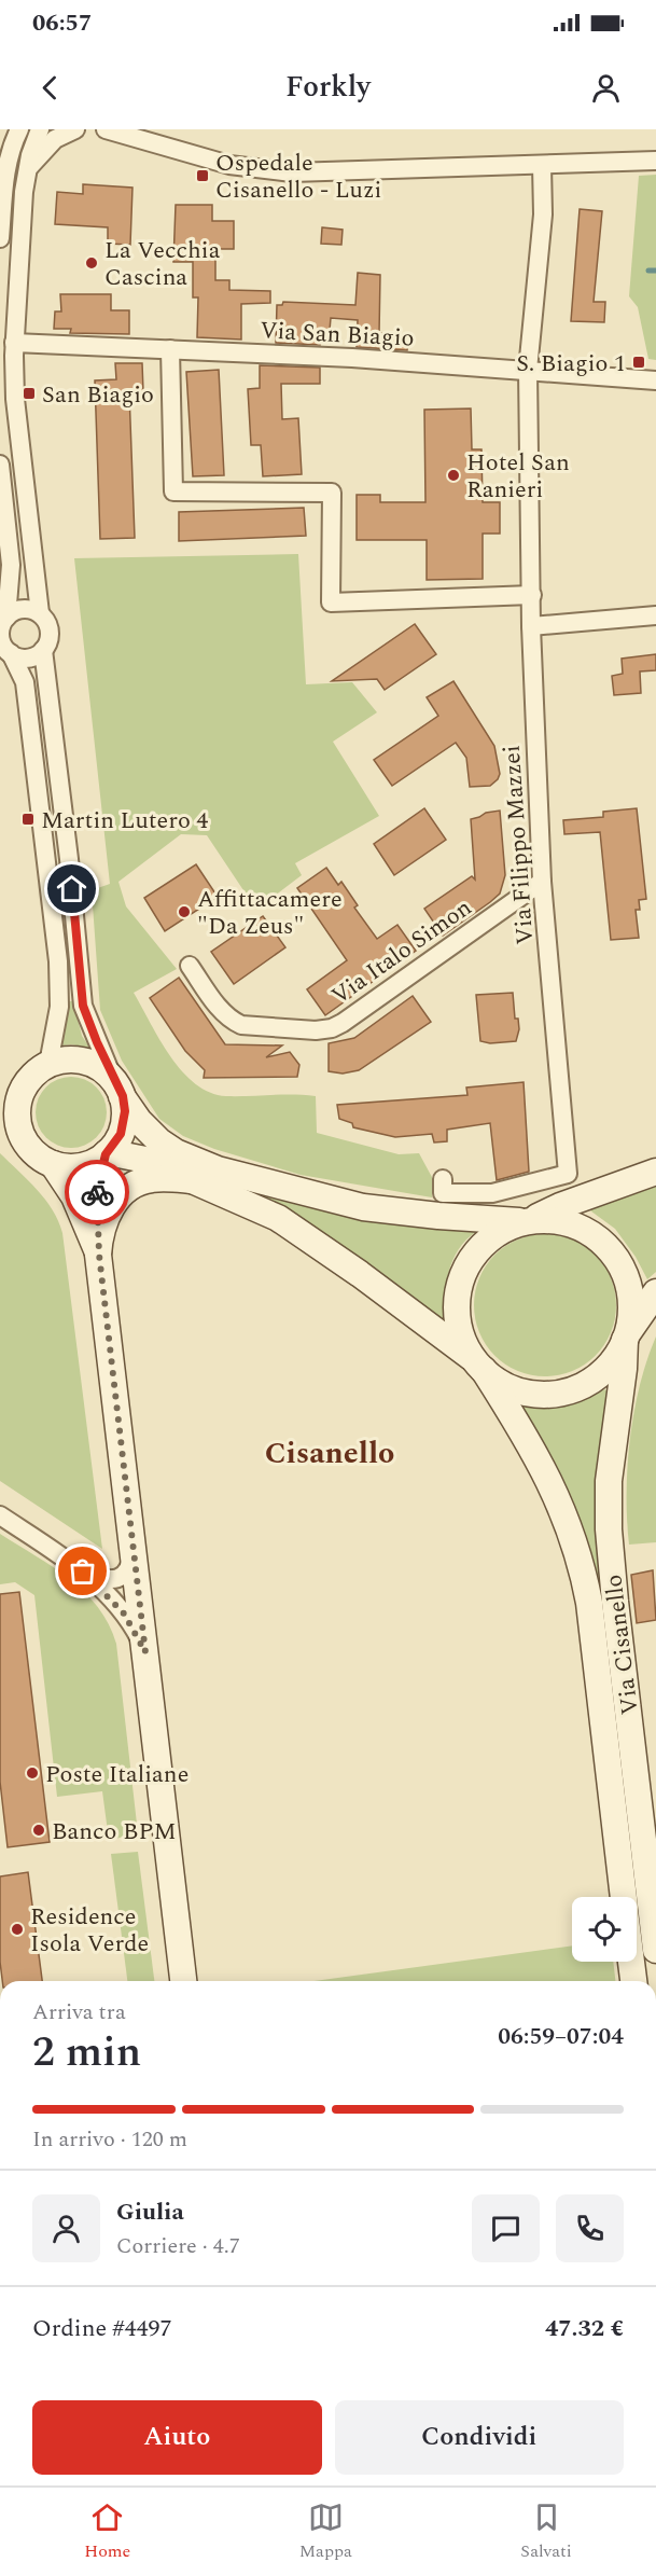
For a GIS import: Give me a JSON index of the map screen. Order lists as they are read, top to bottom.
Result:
{
  "streets": {
    "main road": ["Via Cisanello"],
    "street": ["Via San Biagio", "Via Filippo Mazzei", "Via Italo Simon"]
  },
  "crossings": [
    ["Via San Biagio", "Via Filippo Mazzei"],
    ["Via Filippo Mazzei", "Via Italo Simon"]
  ],
  "districts": ["Cisanello"],
  "places": {
    "transit": [
      "Ospedale Cisanello - Luzi",
      "S. Biagio 1",
      "San Biagio",
      "Martin Lutero 4"
    ],
    "other": [
      "La Vecchia Cascina",
      "Hotel San Ranieri",
      "Affittacamere \"Da Zeus\"",
      "Poste Italiane",
      "Banco BPM",
      "Residence Isola Verde"
    ]
  },
  "page": {
    "status": "06:57",
    "header": "Forkly",
    "heading": ["2 min", "Arriva tra", "06:59–07:04"],
    "panel": [
      "Giulia",
      "Corriere · 4.7",
      "Ordine #4497",
      "47.32 €"
    ],
    "bar": "In arrivo · 120 m",
    "buttons": ["Aiuto", "Condividi"],
    "tabs": ["Home", "Mappa", "Salvati"]
  }
}
